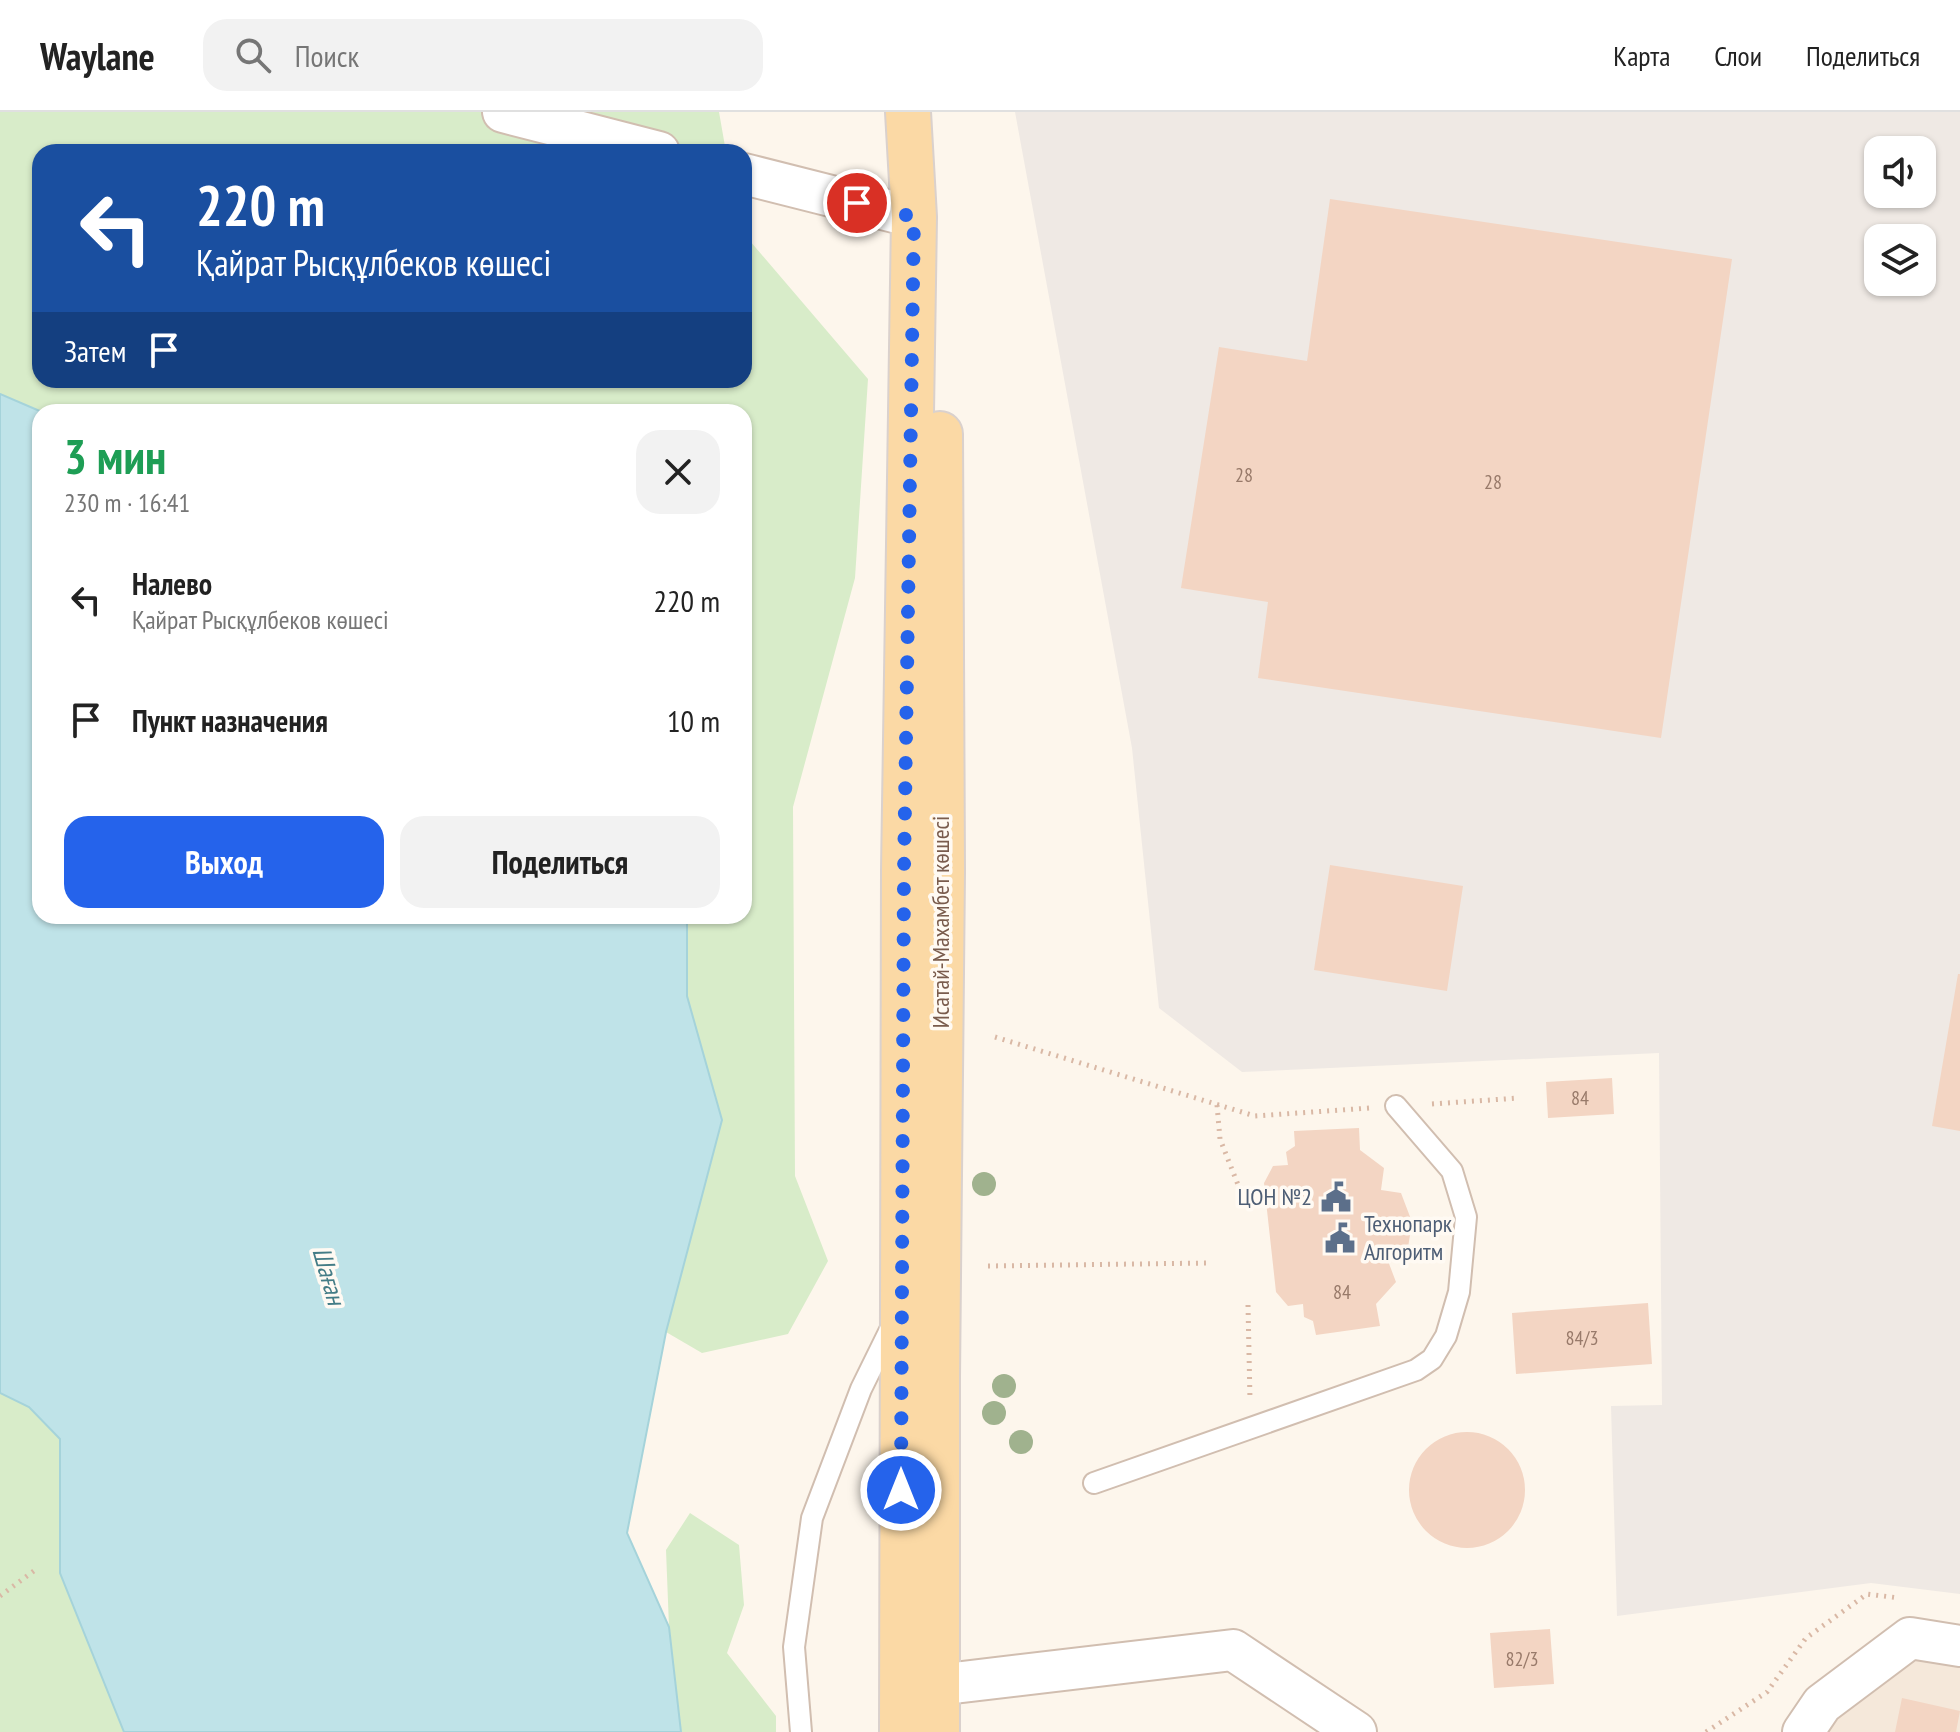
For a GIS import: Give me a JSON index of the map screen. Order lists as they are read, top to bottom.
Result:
{
  "streets": {
    "main road": ["Исатай-Махамбет көшесі"]
  },
  "water": ["Шаған"],
  "places": {
    "public building": ["ЦОН №2", "Технопарк Алгоритм"]
  },
  "house_numbers": [
    "28",
    "28",
    "84",
    "84",
    "84/3",
    "82/3"
  ],
  "page": {
    "header": "Waylane",
    "search": "Поиск",
    "nav": ["Карта", "Слои", "Поделиться"],
    "turn": ["220 m", "Қайрат Рысқұлбеков көшесі"],
    "then": "Затем",
    "heading": ["3 мин", "230 m · 16:41"],
    "list": [
      {
        "name": "Налево",
        "note": "Қайрат Рысқұлбеков көшесі",
        "value": "220 m"
      },
      {
        "name": "Пункт назначения",
        "value": "10 m"
      }
    ],
    "buttons": ["Выход", "Поделиться"]
  }
}
